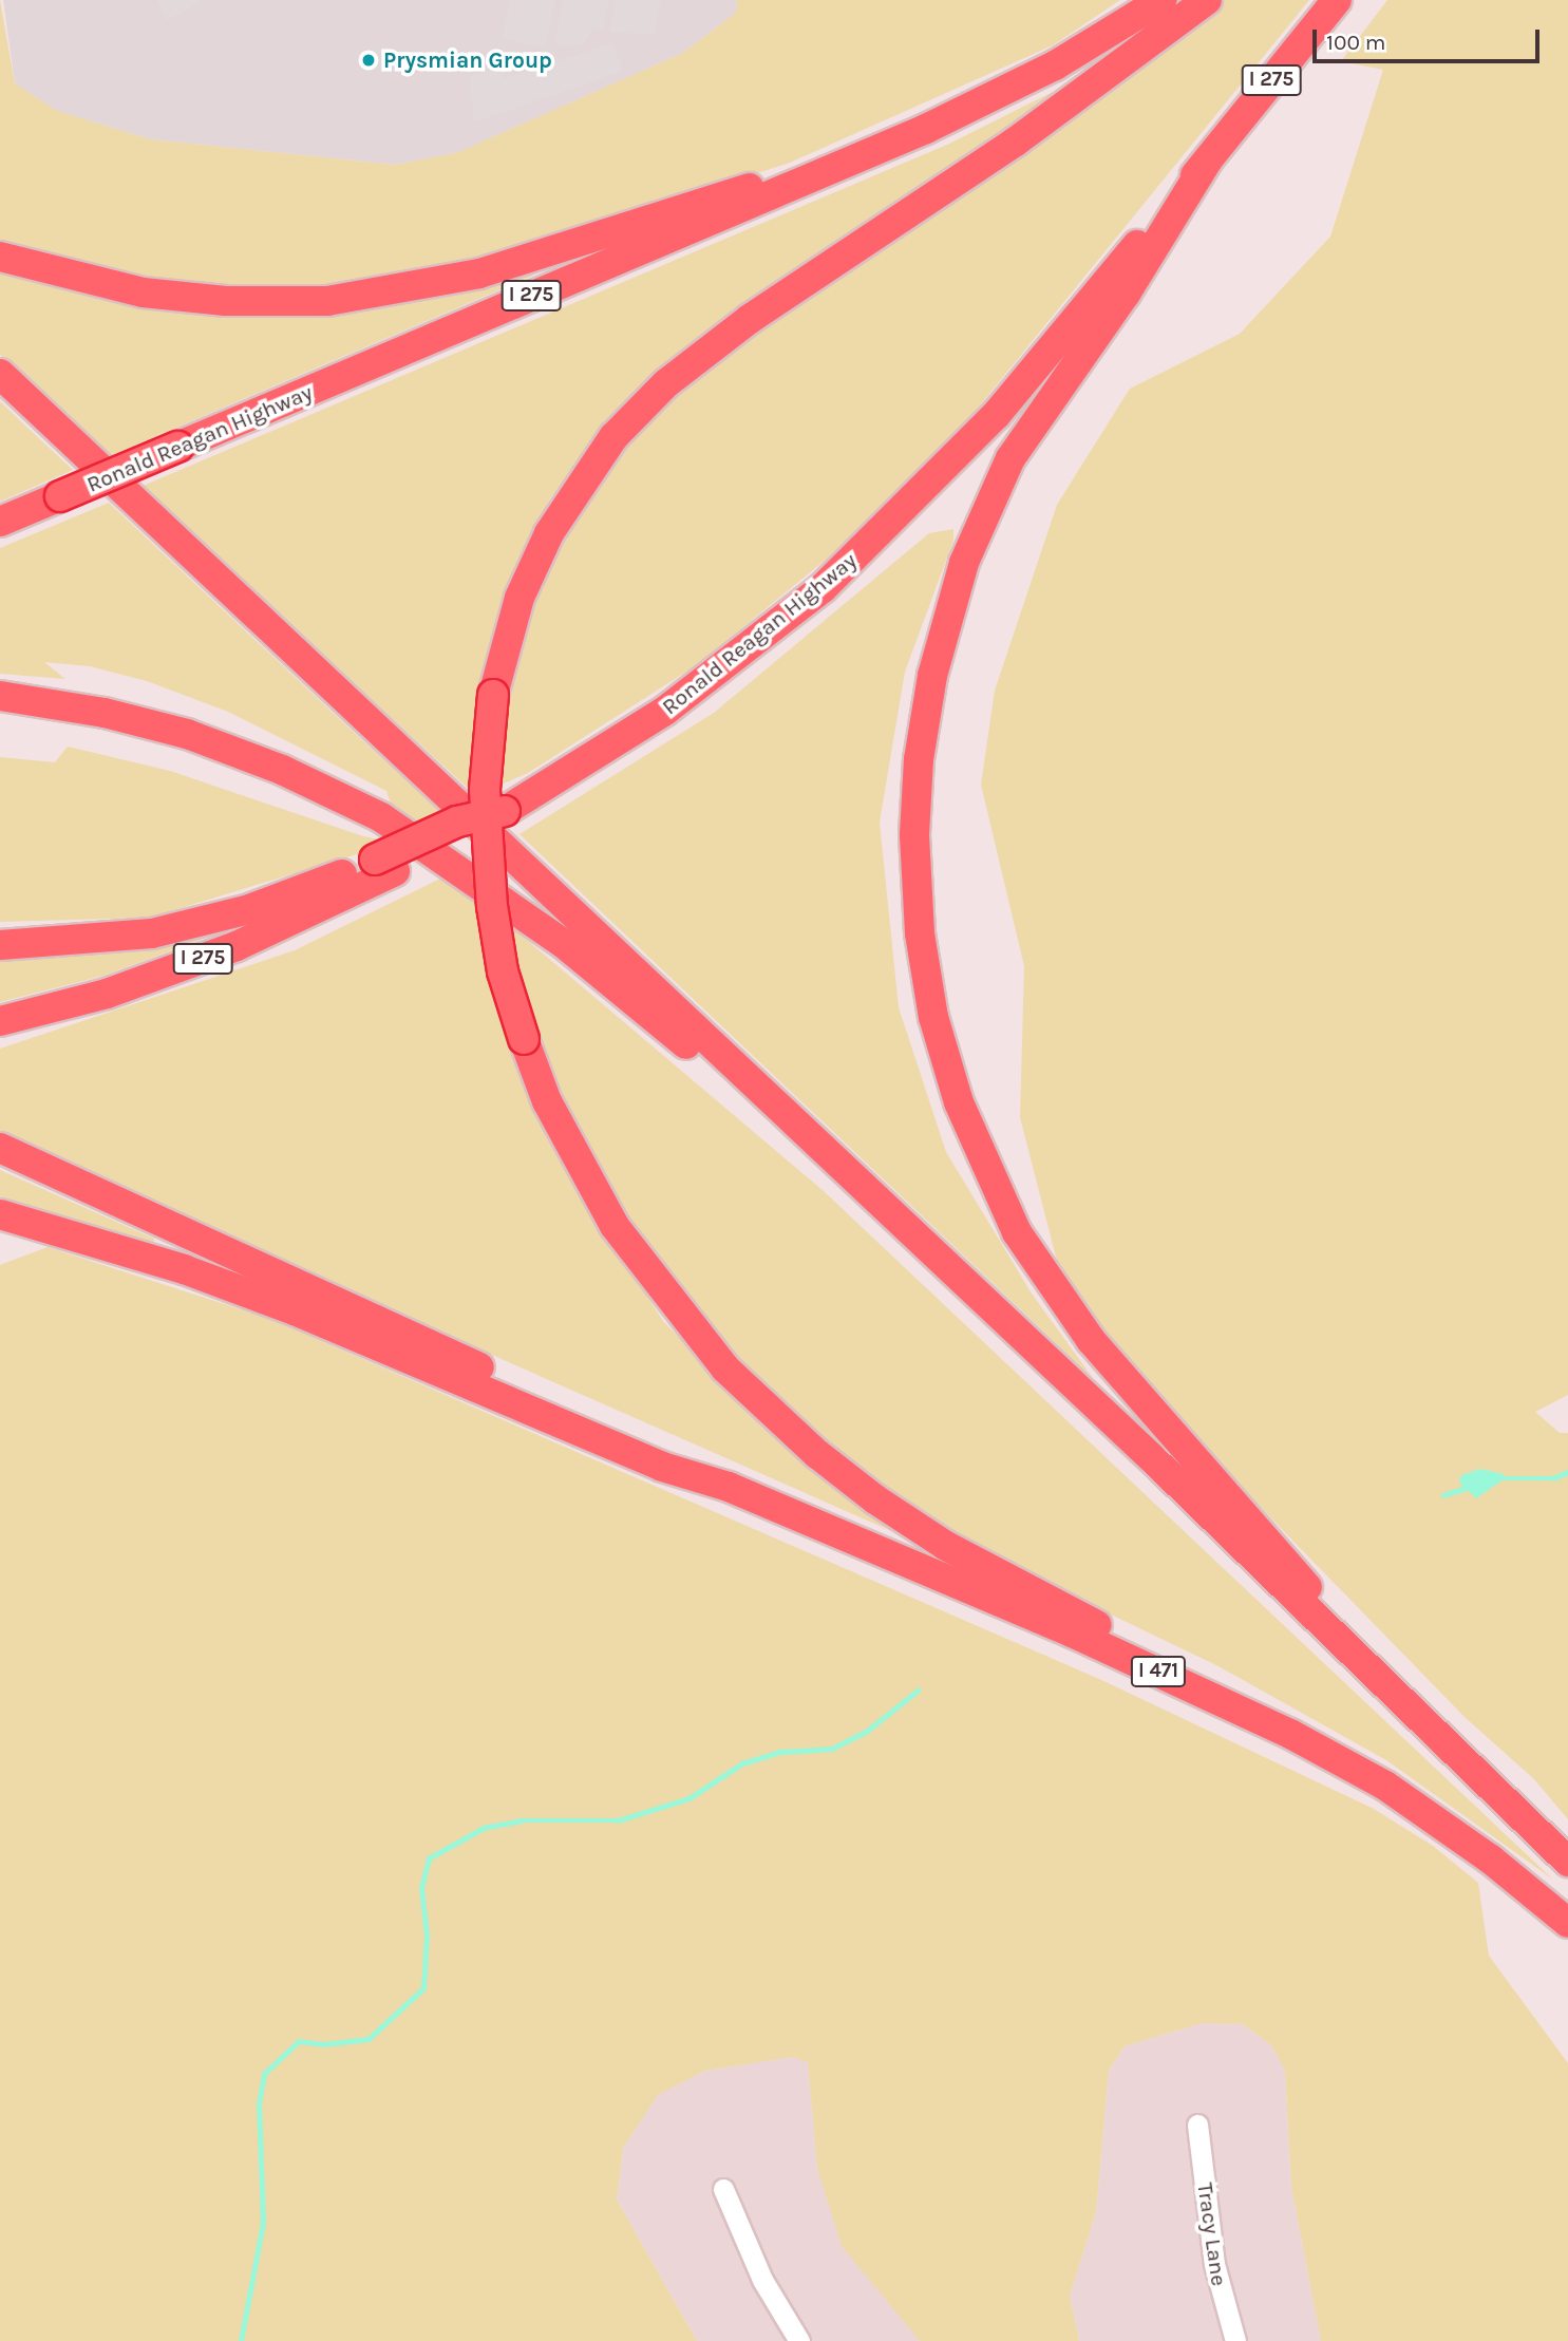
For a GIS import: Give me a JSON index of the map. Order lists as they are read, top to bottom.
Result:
{
  "streets": {
    "highway": ["I 275", "Ronald Reagan Highway", "I 471"],
    "street": ["Tracy Lane"]
  },
  "places": ["Prysmian Group"],
  "scale_bar": "100 m"
}
